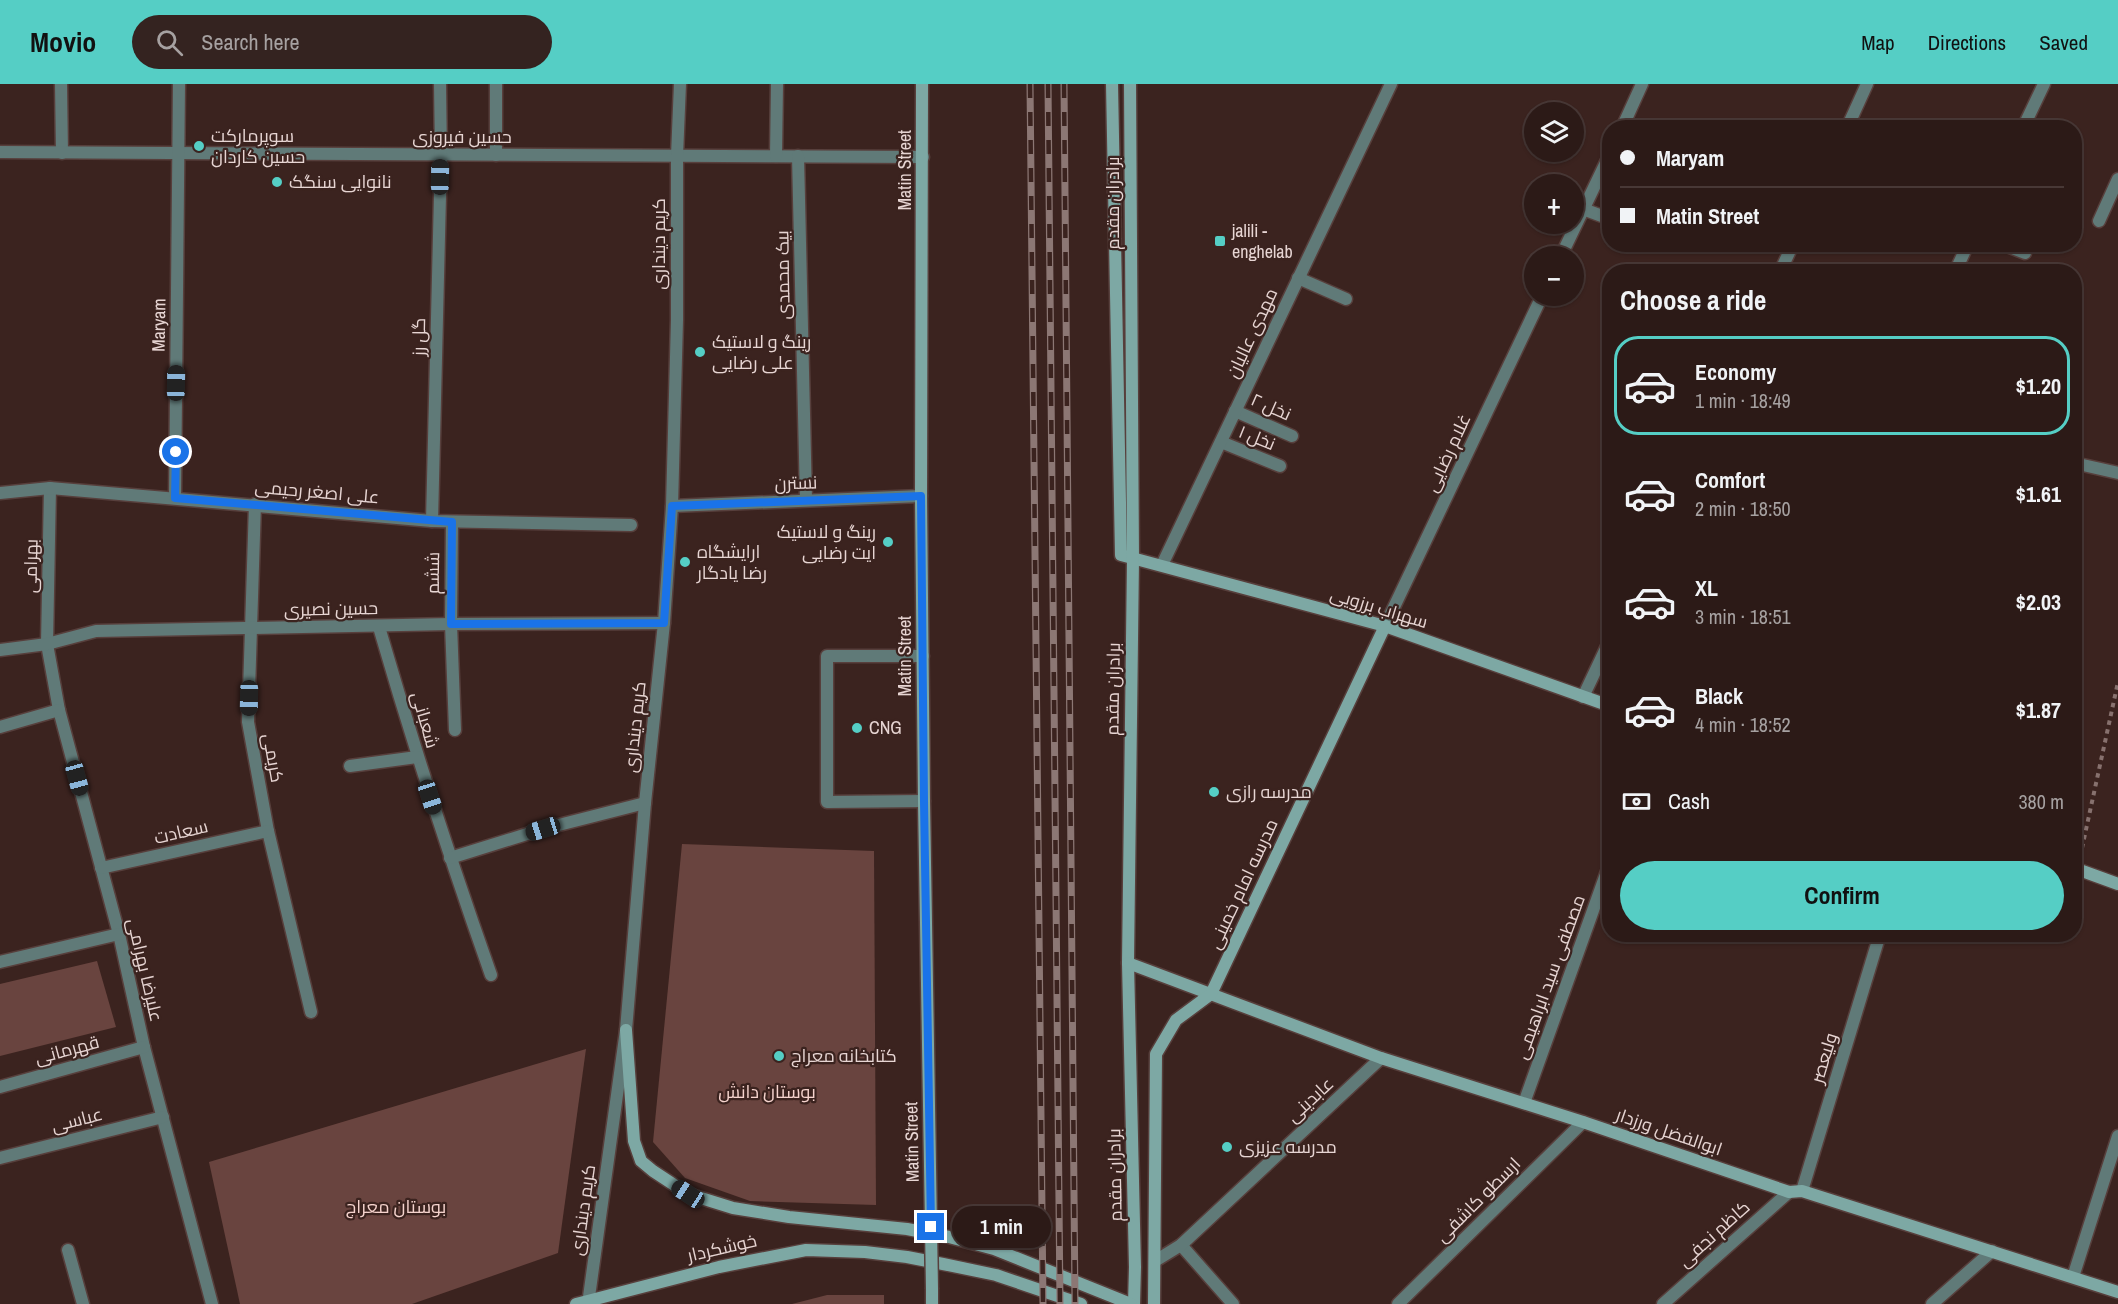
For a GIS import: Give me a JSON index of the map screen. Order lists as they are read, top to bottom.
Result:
{
  "streets": {
    "street": [
      "حسین فیروزی",
      "Matin Street",
      "برادران مقدم",
      "کریم دینداری",
      "بیک محمدی",
      "Maryam",
      "مهدی عالیان",
      "گل رز",
      "نخل ۲",
      "نخل ۱",
      "غلام رضایی",
      "نسترن",
      "علی اصغر رحیمی",
      "بهرامی",
      "ششم",
      "سهراب برزویی",
      "حسین نصیری",
      "شعبانی",
      "کریمی",
      "سعادت",
      "مدرسه امام خمینی",
      "علیرضا بهرامی",
      "مصطفی سید ابراهیمی",
      "قهرمانی",
      "ولیعصر",
      "عابدینی",
      "عباسی",
      "ابوالفضل ورزدار",
      "ارسطو کاشفی",
      "کاظم نجفی",
      "خوشکردار"
    ]
  },
  "crossings": [
    ["حسین فیروزی", "Matin Street"],
    ["حسین فیروزی", "کریم دینداری"],
    ["حسین فیروزی", "بیک محمدی"],
    ["حسین فیروزی", "Maryam"],
    ["حسین فیروزی", "گل رز"],
    ["Matin Street", "نسترن"],
    ["برادران مقدم", "سهراب برزویی"],
    ["برادران مقدم", "ابوالفضل ورزدار"],
    ["کریم دینداری", "نسترن"],
    ["کریم دینداری", "حسین نصیری"],
    ["کریم دینداری", "خوشکردار"],
    ["بیک محمدی", "نسترن"],
    ["Maryam", "علی اصغر رحیمی"],
    ["مهدی عالیان", "نخل ۲"],
    ["مهدی عالیان", "نخل ۱"],
    ["مهدی عالیان", "سهراب برزویی"],
    ["گل رز", "علی اصغر رحیمی"],
    ["غلام رضایی", "سهراب برزویی"],
    ["غلام رضایی", "مدرسه امام خمینی"],
    ["علی اصغر رحیمی", "بهرامی"],
    ["علی اصغر رحیمی", "ششم"],
    ["علی اصغر رحیمی", "کریمی"],
    ["بهرامی", "حسین نصیری"],
    ["بهرامی", "علیرضا بهرامی"],
    ["ششم", "حسین نصیری"],
    ["سهراب برزویی", "مدرسه امام خمینی"],
    ["حسین نصیری", "شعبانی"],
    ["حسین نصیری", "کریمی"],
    ["حسین نصیری", "علیرضا بهرامی"],
    ["کریمی", "سعادت"],
    ["سعادت", "علیرضا بهرامی"],
    ["مدرسه امام خمینی", "ابوالفضل ورزدار"],
    ["علیرضا بهرامی", "قهرمانی"],
    ["علیرضا بهرامی", "عباسی"],
    ["مصطفی سید ابراهیمی", "ابوالفضل ورزدار"],
    ["ولیعصر", "ابوالفضل ورزدار"],
    ["عابدینی", "ابوالفضل ورزدار"],
    ["ابوالفضل ورزدار", "ارسطو کاشفی"],
    ["ابوالفضل ورزدار", "کاظم نجفی"]
  ],
  "parks": ["بوستان دانش", "بوستان معراج"],
  "places": {
    "other": [
      "سوپرمارکت حسین کاردان",
      "نانوایی سنگک",
      "رینگ و لاستیک علی رضایی",
      "رینگ و لاستیک ایت رضایی",
      "ارایشگاه رضا یادگار",
      "CNG",
      "مدرسه رازی",
      "کتابخانه معراج",
      "مدرسه عزیزی"
    ],
    "transit": ["jalili - enghelab"]
  },
  "page": {
    "header": "Movio",
    "search": "Search here",
    "nav": ["Map", "Directions", "Saved"],
    "map_buttons": ["+", "−"],
    "banner": ["Maryam", "Matin Street"],
    "heading": "Choose a ride",
    "list": [
      {
        "name": "Economy",
        "note": "1 min · 18:49",
        "value": "$1.20"
      },
      {
        "name": "Comfort",
        "note": "2 min · 18:50",
        "value": "$1.61"
      },
      {
        "name": "XL",
        "note": "3 min · 18:51",
        "value": "$2.03"
      },
      {
        "name": "Black",
        "note": "4 min · 18:52",
        "value": "$1.87"
      }
    ],
    "pay": ["Cash", "380 m"],
    "buttons": "Confirm",
    "bubble": "1 min"
  }
}
